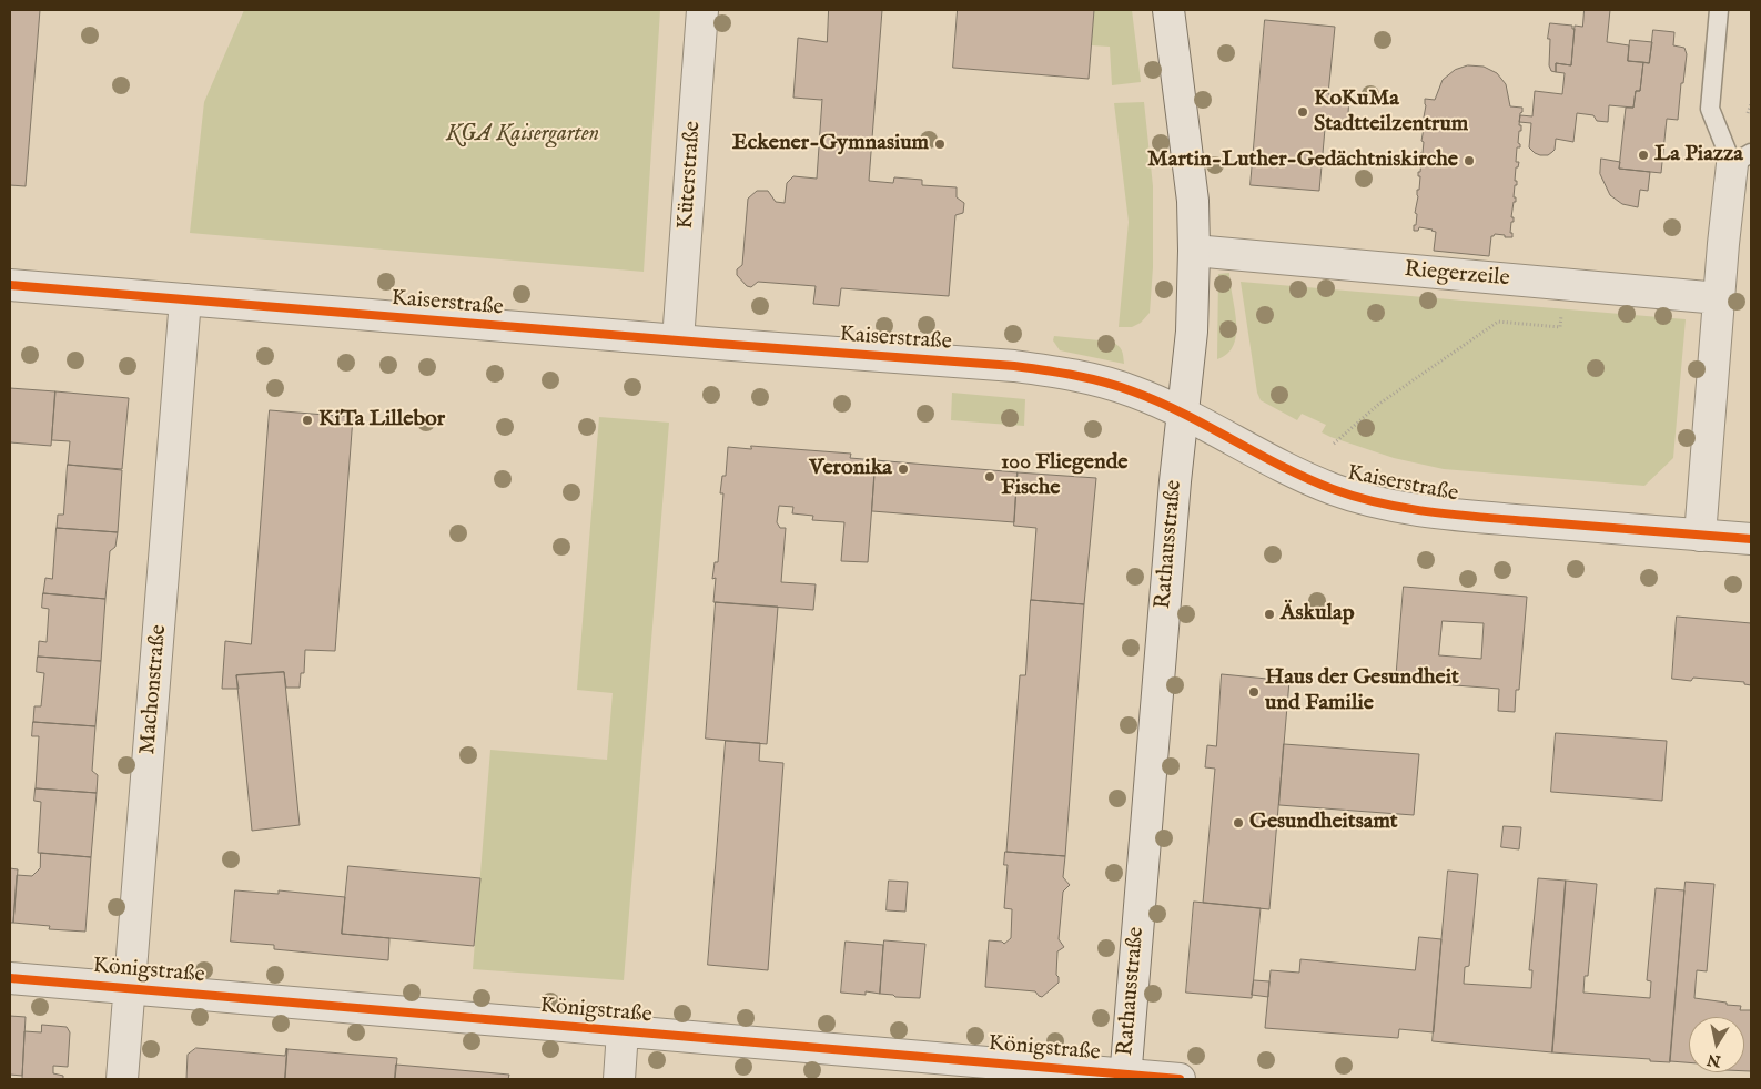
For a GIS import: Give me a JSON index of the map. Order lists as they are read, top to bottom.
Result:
{
  "streets": {
    "street": [
      "Küterstraße",
      "Riegerzeile",
      "Kaiserstraße",
      "Rathausstraße",
      "Machonstraße",
      "Königstraße"
    ]
  },
  "crossings": [
    ["Küterstraße", "Kaiserstraße"],
    ["Riegerzeile", "Rathausstraße"],
    ["Kaiserstraße", "Rathausstraße"],
    ["Kaiserstraße", "Machonstraße"],
    ["Rathausstraße", "Königstraße"],
    ["Machonstraße", "Königstraße"]
  ],
  "parks": ["KGA Kaisergarten"],
  "places": [
    "KoKuMa Stadtteilzentrum",
    "Eckener-Gymnasium",
    "La Piazza",
    "Martin-Luther-Gedächtniskirche",
    "KiTa Lillebor",
    "Veronika",
    "100 Fliegende Fische",
    "Äskulap",
    "Haus der Gesundheit und Familie",
    "Gesundheitsamt"
  ],
  "north": "bottom"
}
